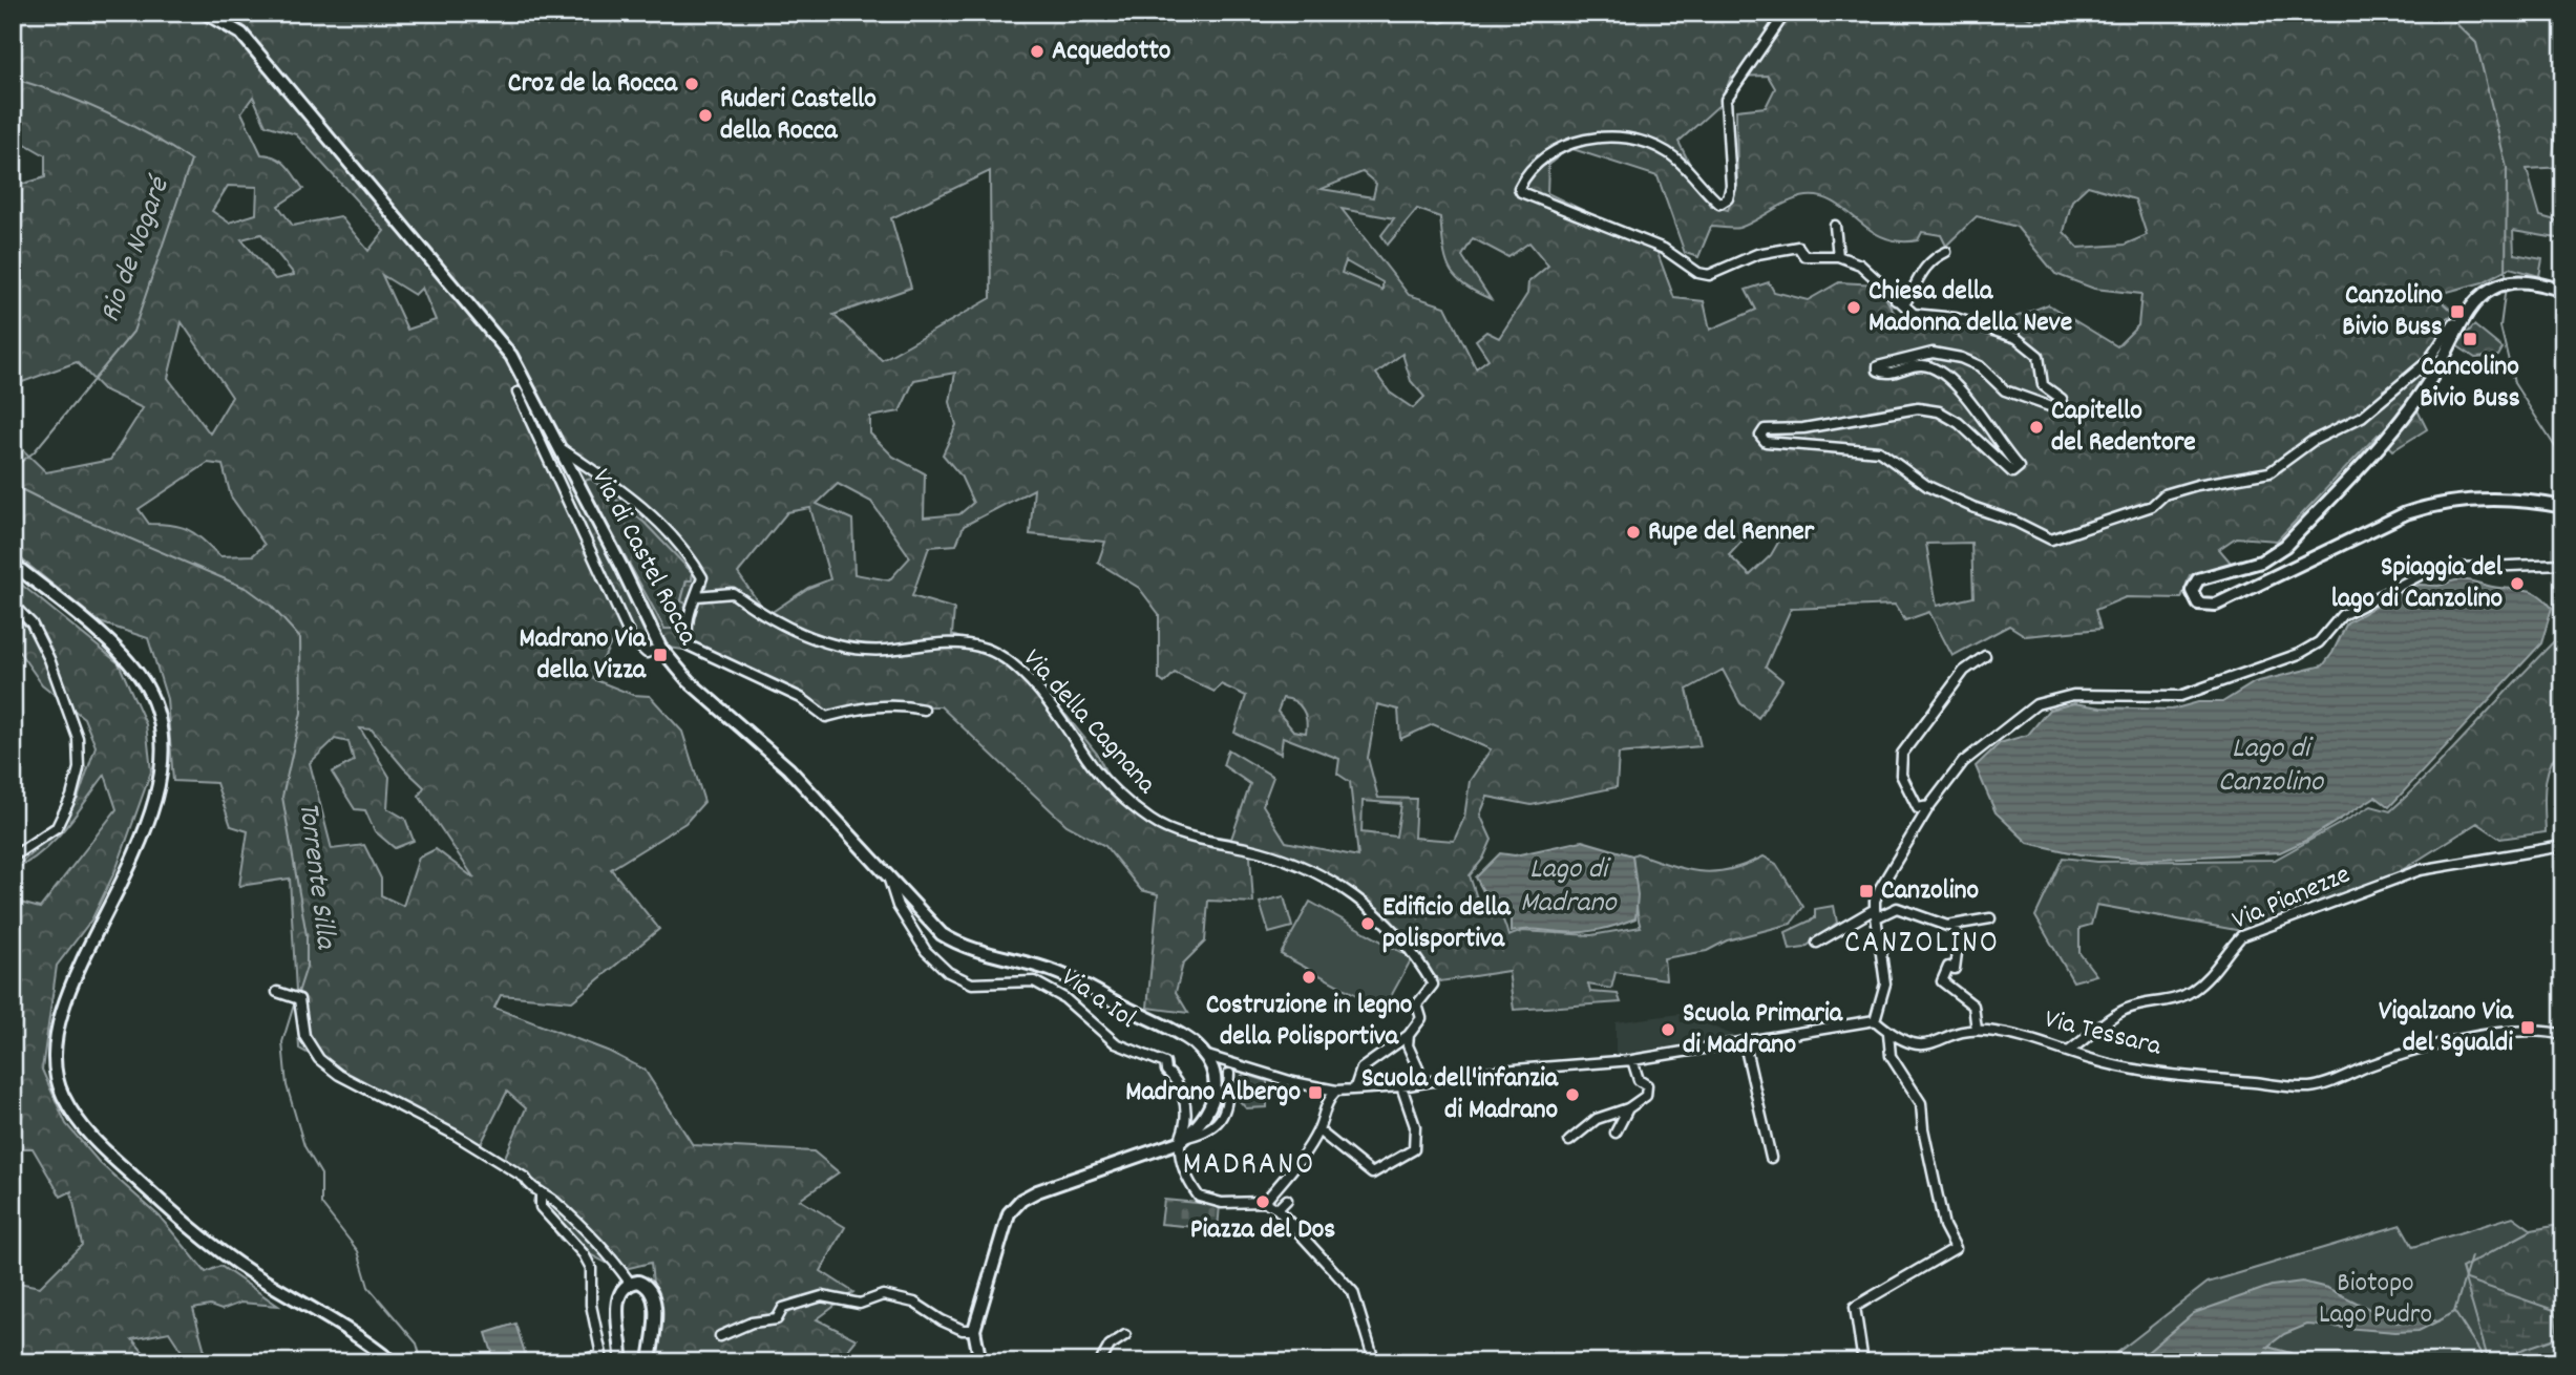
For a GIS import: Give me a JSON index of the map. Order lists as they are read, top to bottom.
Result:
{
  "streets": {
    "main road": ["Via di Castel Rocca"],
    "street": [
      "Via della Cagnana",
      "Via Pianezze",
      "Via a Iol",
      "Via Tessara"
    ]
  },
  "crossings": [
    ["Via di Castel Rocca", "Via a Iol"],
    ["Via Pianezze", "Via Tessara"]
  ],
  "districts": ["CANZOLINO", "MADRANO"],
  "water": [
    "Rio de Nogaré",
    "Lago di Canzolino",
    "Lago di Madrano",
    "Torrente Silla"
  ],
  "parks": ["Biotopo Lago Pudro"],
  "places": {
    "other": [
      "Acquedotto",
      "Croz de la Rocca",
      "Ruderi Castello della Rocca",
      "Chiesa della Madonna della Neve",
      "Capitello del Redentore",
      "Rupe del Renner",
      "Spiaggia del lago di Canzolino",
      "Edificio della polisportiva",
      "Costruzione in legno della Polisportiva",
      "Scuola Primaria di Madrano",
      "Scuola dell'infanzia di Madrano",
      "Piazza del Dos"
    ],
    "transit": [
      "Canzolino Bivio Buss",
      "Cancolino Bivio Buss",
      "Madrano Via della Vizza",
      "Canzolino",
      "Vigalzano Via del Sgualdi",
      "Madrano Albergo"
    ]
  }
}
